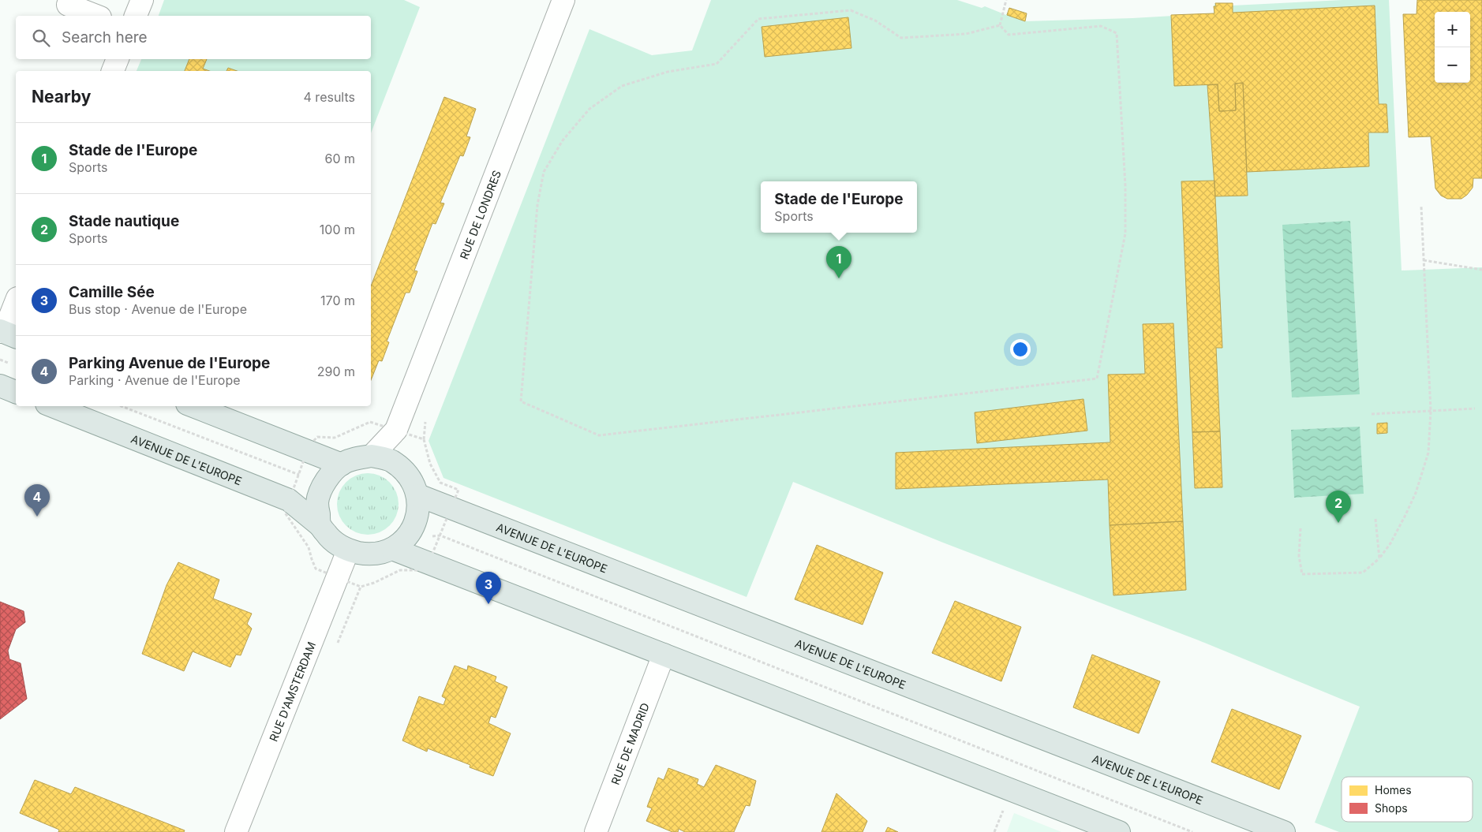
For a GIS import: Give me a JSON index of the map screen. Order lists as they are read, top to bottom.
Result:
{
  "streets": {
    "main road": ["AVENUE DE L'EUROPE"],
    "street": ["RUE DE LONDRES", "RUE D'AMSTERDAM", "RUE DE MADRID"]
  },
  "crossings": [
    ["RUE DE LONDRES", "AVENUE DE L'EUROPE"],
    ["RUE DE LONDRES", "RUE D'AMSTERDAM"],
    ["AVENUE DE L'EUROPE", "RUE D'AMSTERDAM"]
  ],
  "legend": ["Homes", "Shops"],
  "page": {
    "map_buttons": ["+", "−"],
    "search": "Search here",
    "heading": ["Nearby", "4 results"],
    "list": [
      {
        "mark": "1",
        "name": "Stade de l'Europe",
        "note": "Sports",
        "value": "60 m"
      },
      {
        "mark": "2",
        "name": "Stade nautique",
        "note": "Sports",
        "value": "100 m"
      },
      {
        "mark": "3",
        "name": "Camille Sée",
        "note": "Bus stop · Avenue de l'Europe",
        "value": "170 m"
      },
      {
        "mark": "4",
        "name": "Parking Avenue de l'Europe",
        "note": "Parking · Avenue de l'Europe",
        "value": "290 m"
      }
    ],
    "popup": ["Stade de l'Europe", "Sports"],
    "pins": [
      "1",
      "4",
      "2",
      "3"
    ]
  }
}
